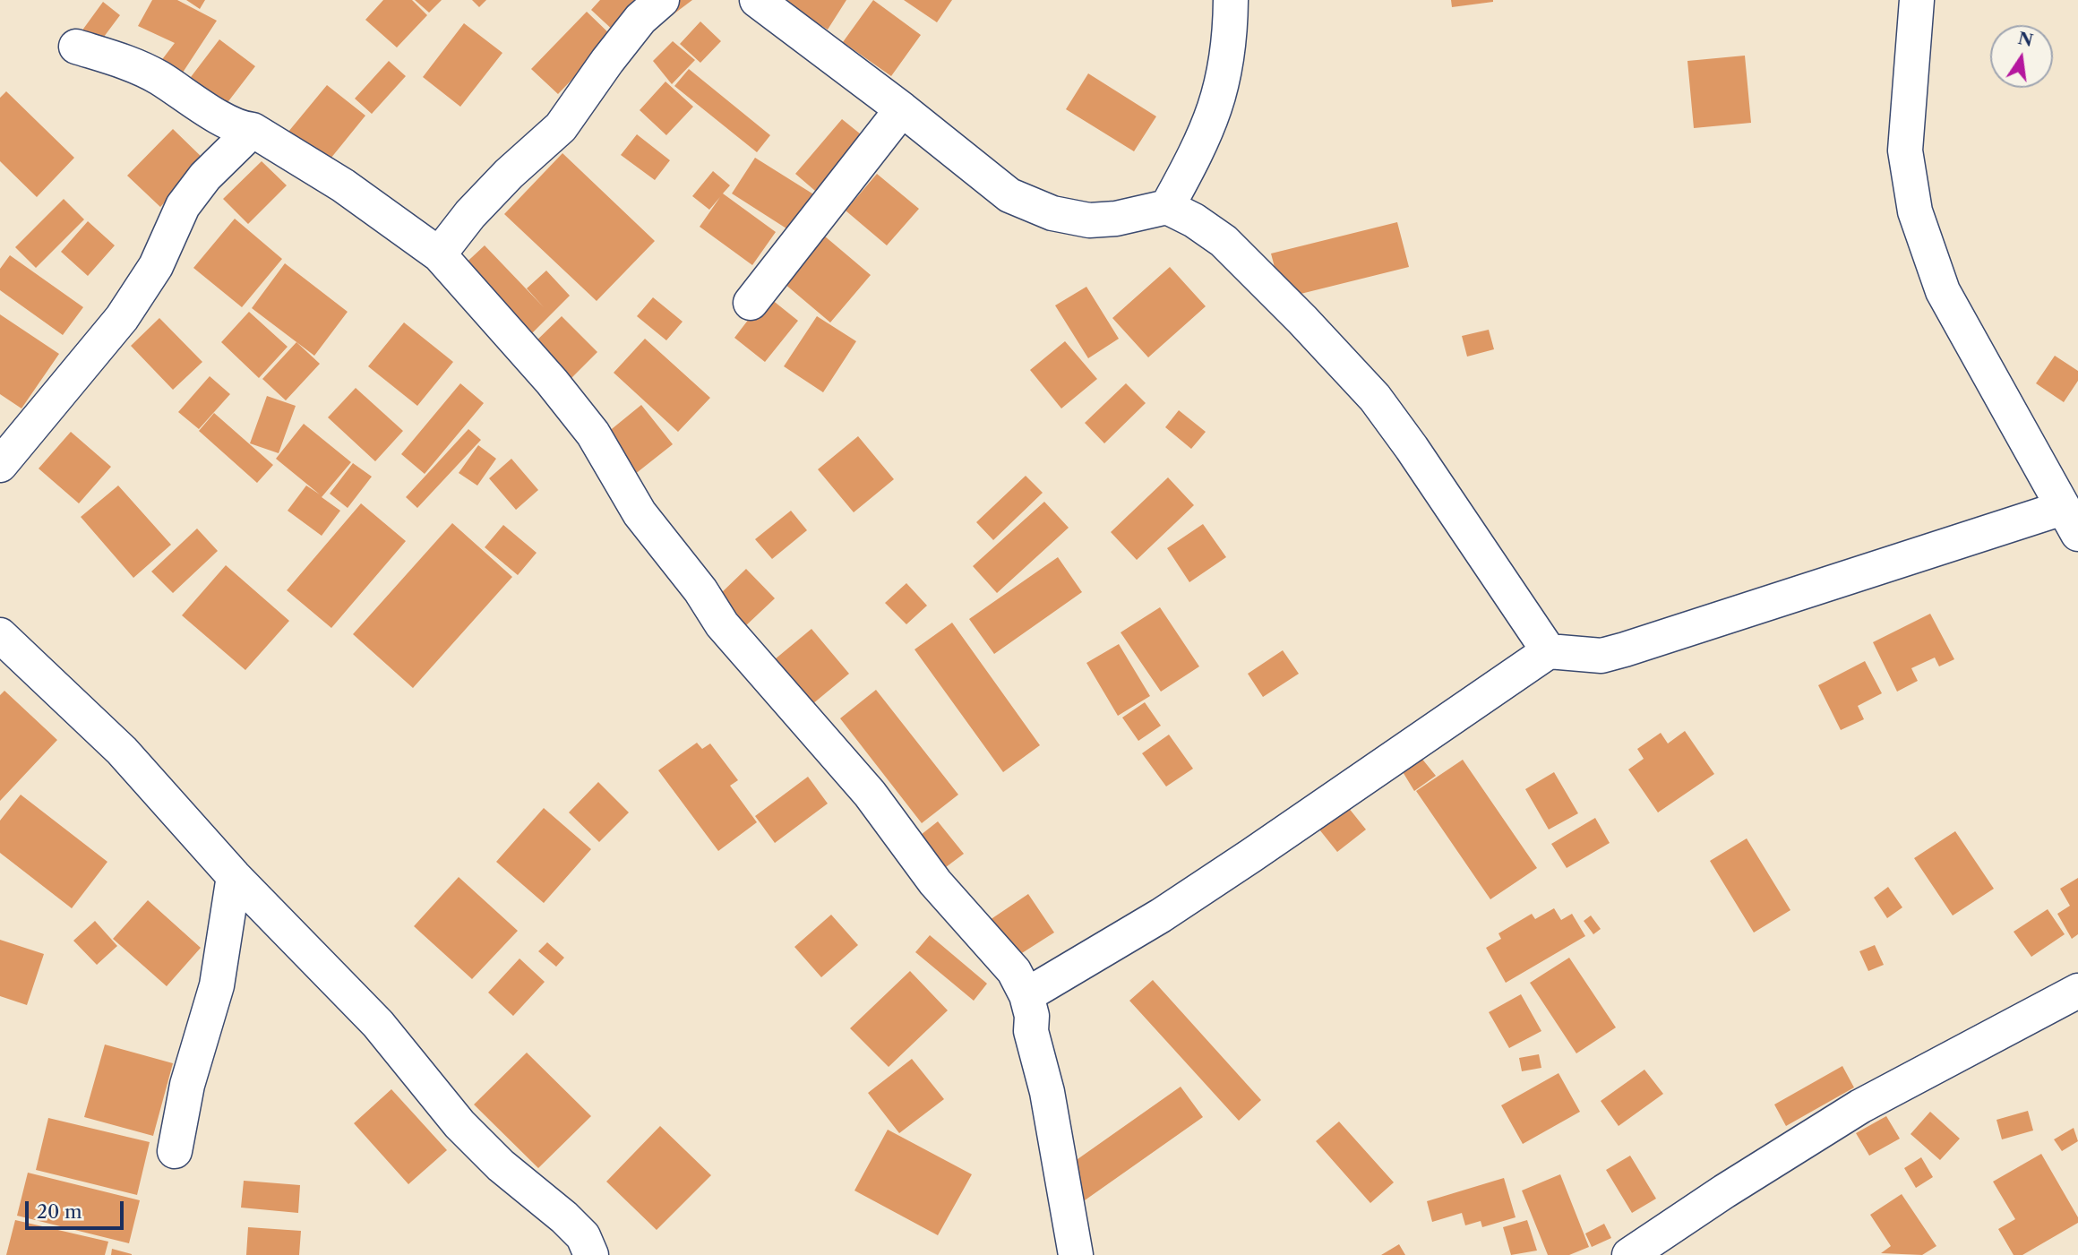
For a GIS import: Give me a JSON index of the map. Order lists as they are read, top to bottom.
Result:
{
  "scale_bar": "20 m",
  "north": "top"
}
